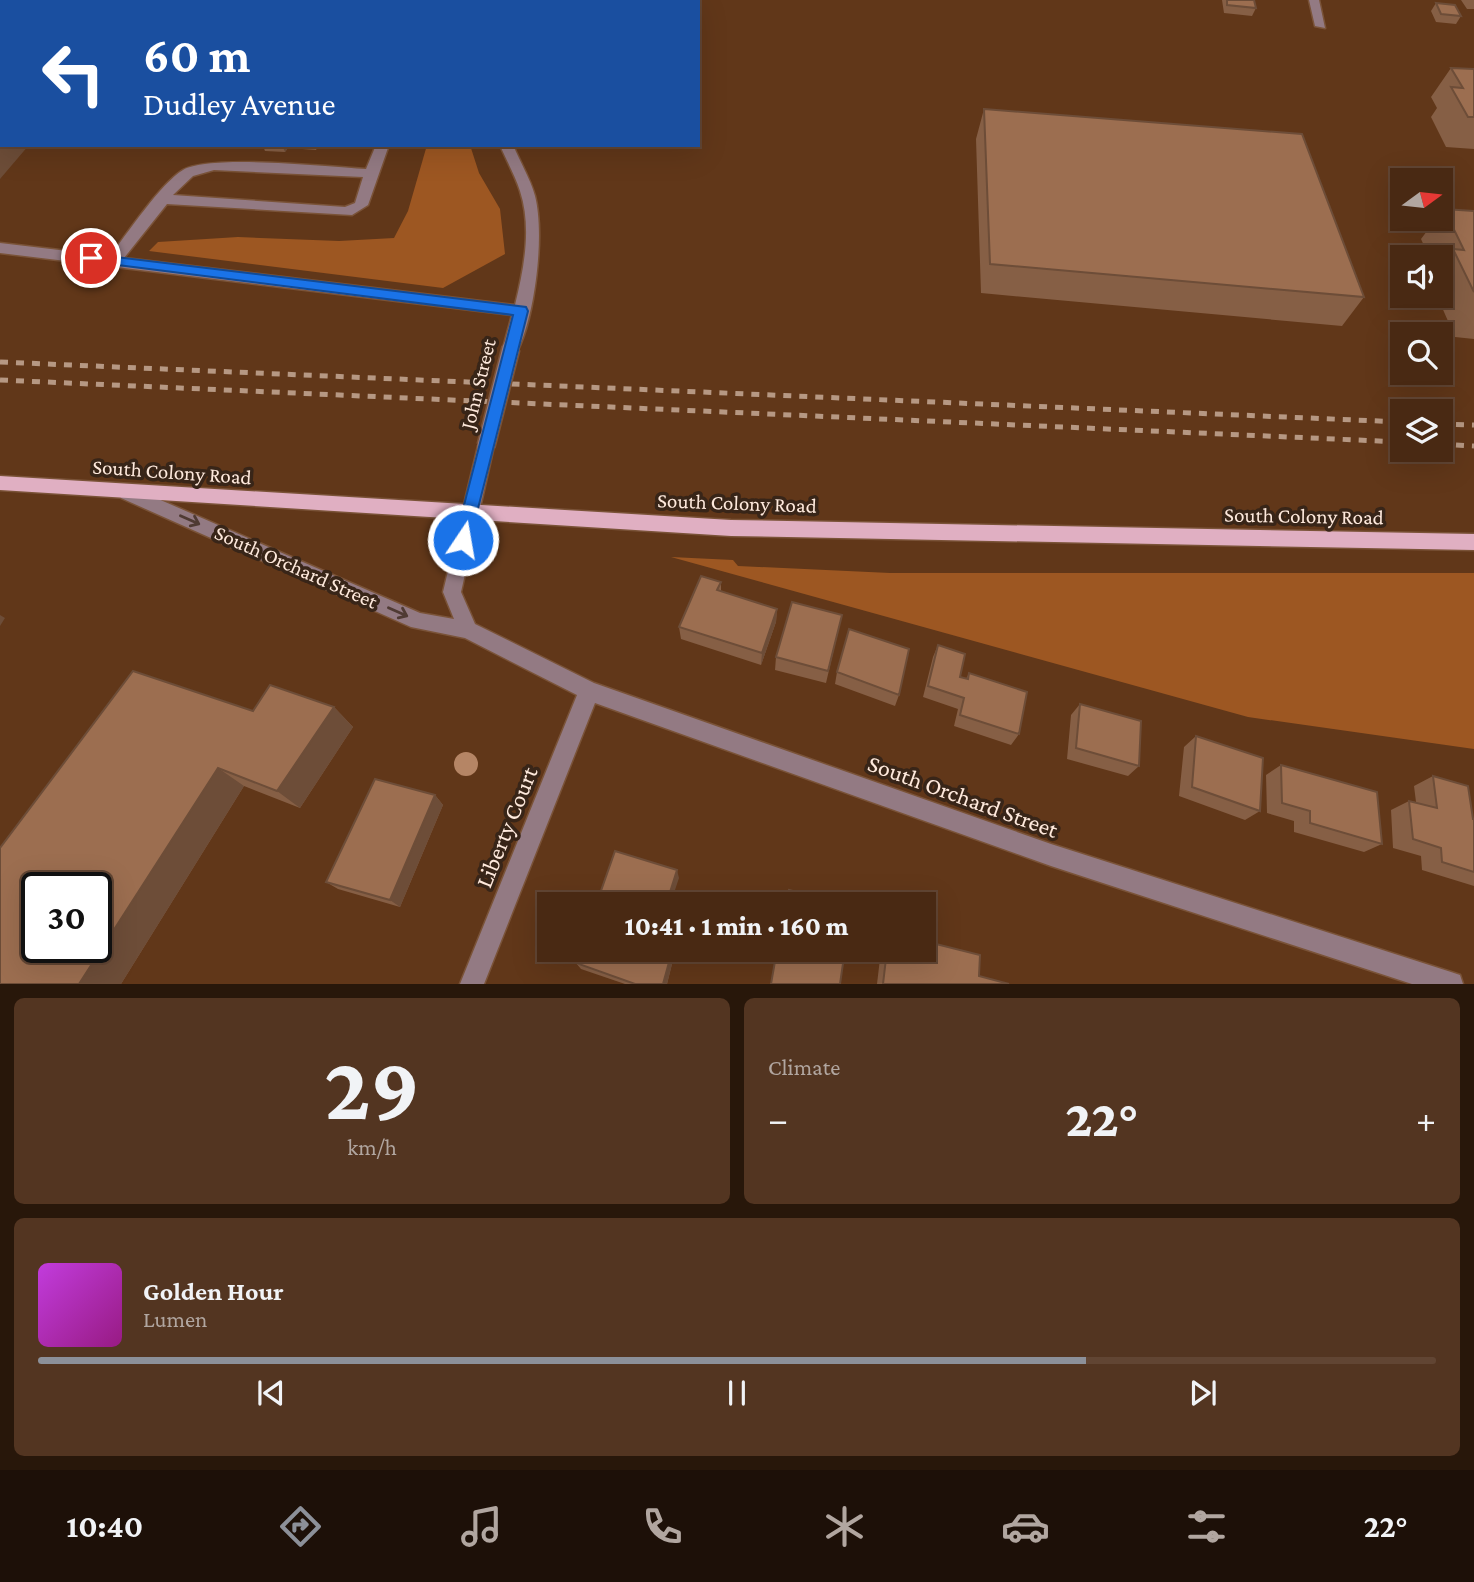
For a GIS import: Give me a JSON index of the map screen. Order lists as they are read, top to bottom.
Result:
{
  "streets": {
    "main road": ["South Colony Road"],
    "street": ["John Street", "South Orchard Street", "Liberty Court"]
  },
  "crossings": [
    ["John Street", "South Colony Road"],
    ["South Colony Road", "South Orchard Street"],
    ["South Orchard Street", "Liberty Court"]
  ],
  "north": "right",
  "page": {
    "turn": ["60 m", "Dudley Avenue"],
    "limit": "30",
    "trip": "10:41 · 1 min · 160 m",
    "tile": [
      ["29", "km/h"],
      "Climate"
    ],
    "heat": ["−", "22°", "+"],
    "song": ["Golden Hour", "Lumen"],
    "tabs": ["10:40", "22°"]
  }
}
